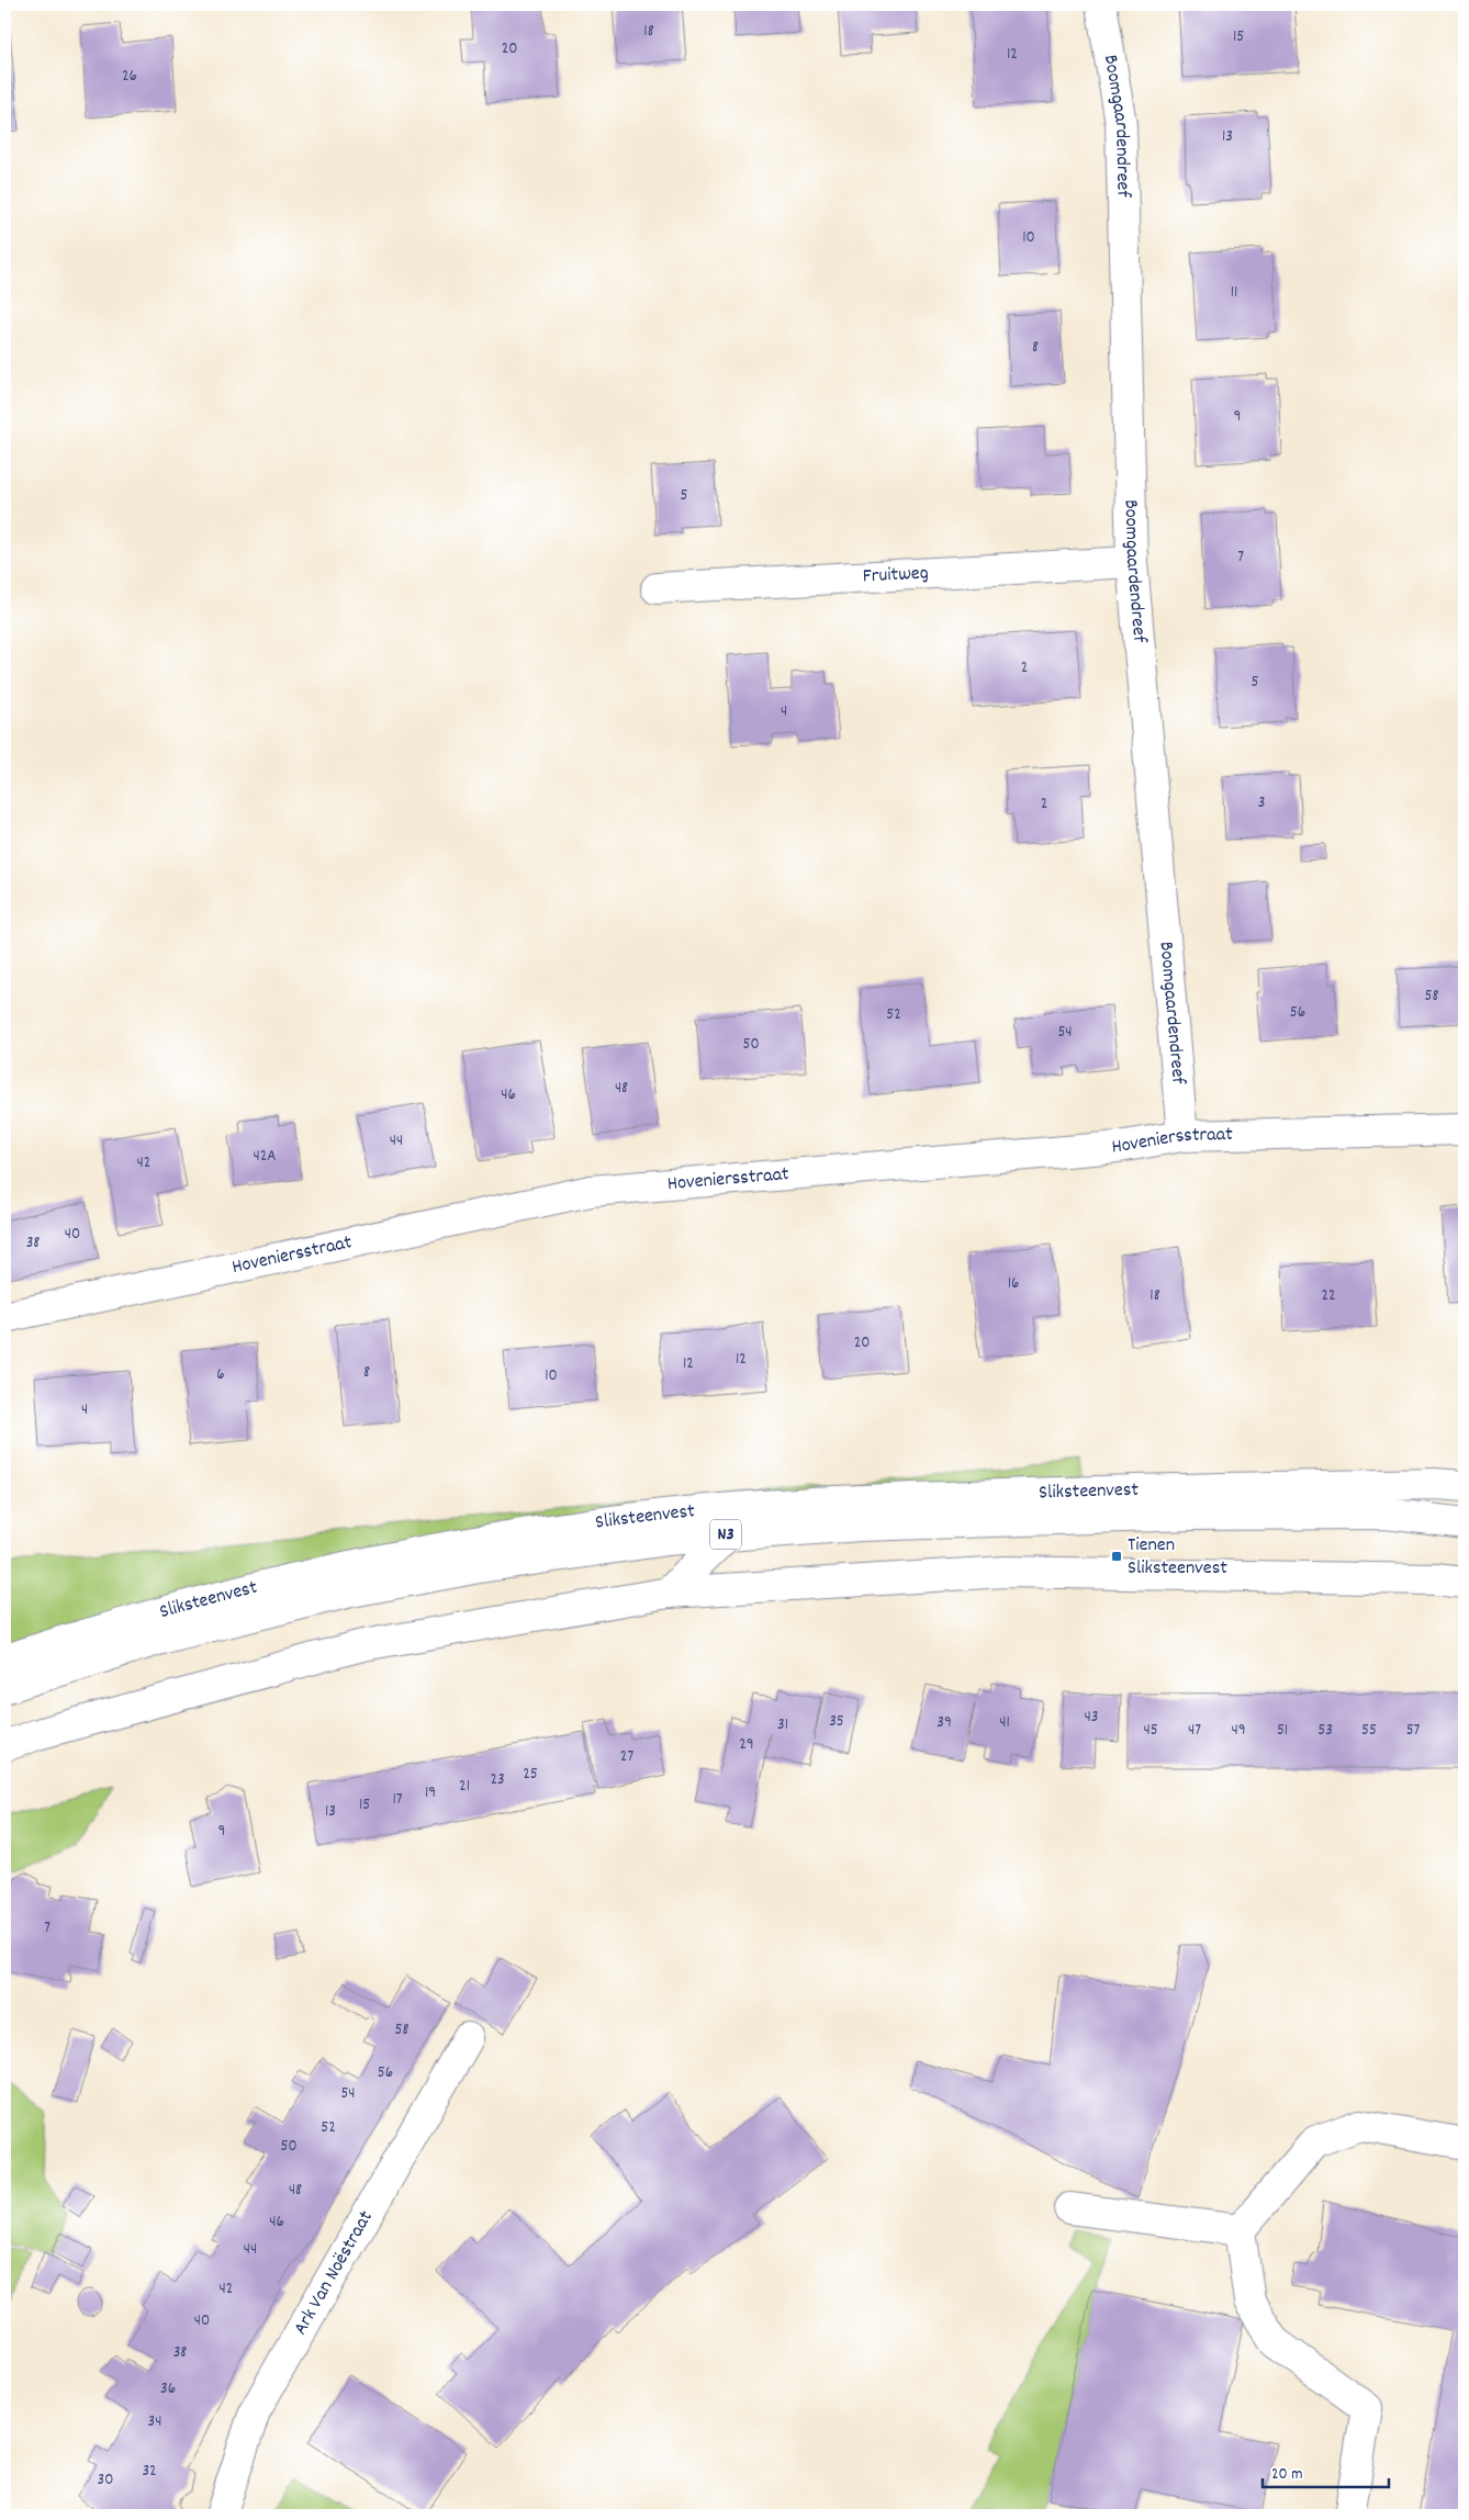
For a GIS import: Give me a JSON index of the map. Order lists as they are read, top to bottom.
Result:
{
  "streets": {
    "street": [
      "Boomgaardendreef",
      "Fruitweg",
      "Hoveniersstraat",
      "Sliksteenvest",
      "N3",
      "Ark Van Noëstraat"
    ]
  },
  "crossings": [
    ["Boomgaardendreef", "Fruitweg"],
    ["Boomgaardendreef", "Hoveniersstraat"]
  ],
  "places": {
    "transit": ["Tienen Sliksteenvest"]
  },
  "house_numbers": [
    "18",
    "15",
    "20",
    "12",
    "26",
    "13",
    "10",
    "11",
    "8",
    "9",
    "5",
    "7",
    "2",
    "5",
    "4",
    "3",
    "2",
    "58",
    "56",
    "52",
    "54",
    "50",
    "48",
    "46",
    "44",
    "42A",
    "42",
    "40",
    "38",
    "16",
    "18",
    "22",
    "20",
    "12",
    "12",
    "8",
    "6",
    "10",
    "4",
    "43",
    "35",
    "39",
    "41",
    "31",
    "45",
    "47",
    "49",
    "51",
    "53",
    "55",
    "57",
    "29",
    "27",
    "25",
    "23",
    "21",
    "19",
    "17",
    "15",
    "13",
    "9",
    "7",
    "58",
    "56",
    "54",
    "52",
    "50",
    "48",
    "46",
    "44",
    "42",
    "40",
    "38",
    "36",
    "34",
    "32",
    "30"
  ],
  "scale_bar": "20 m"
}
